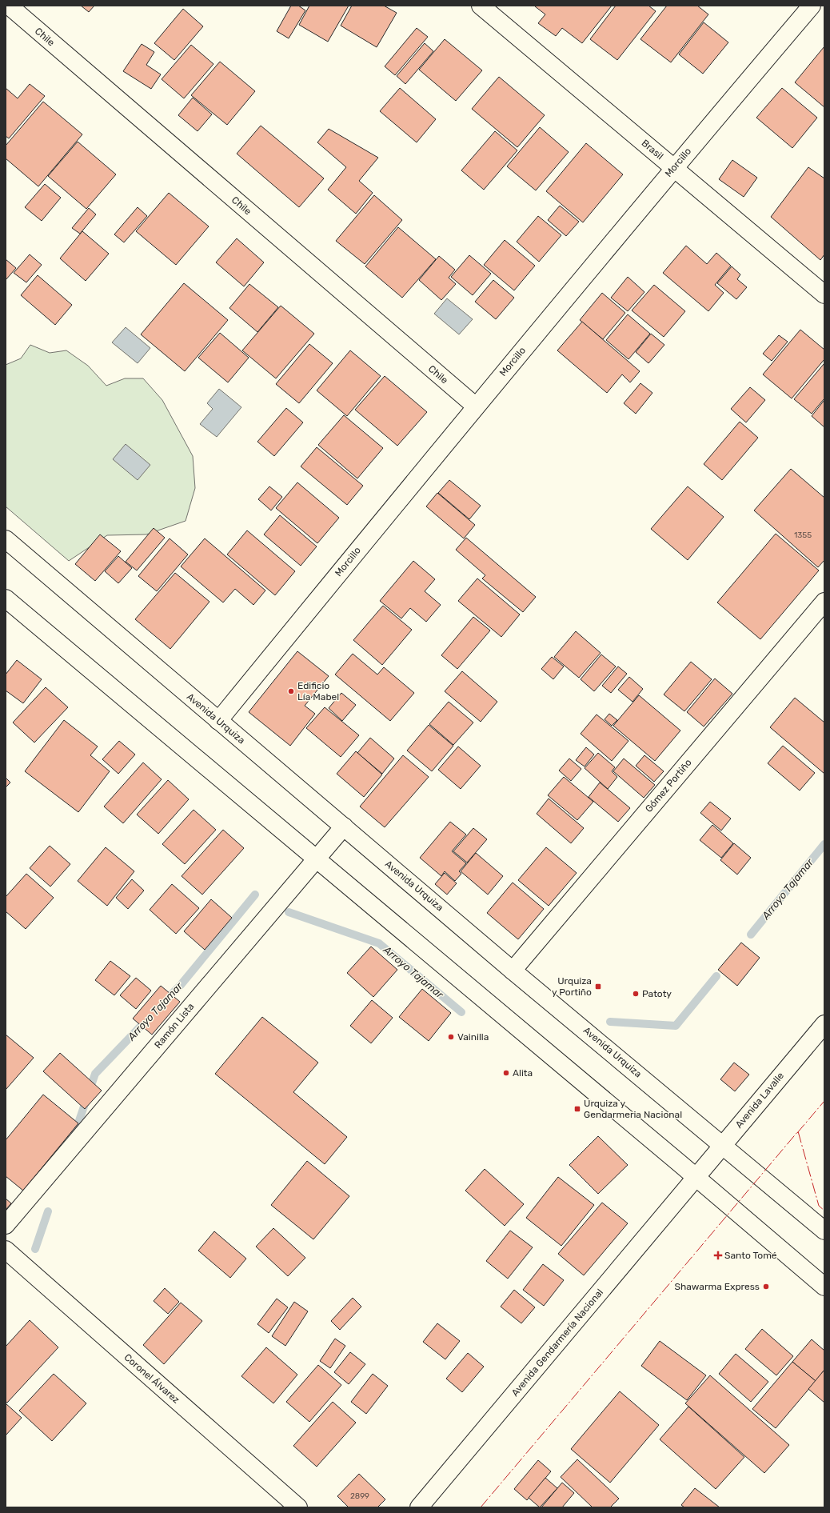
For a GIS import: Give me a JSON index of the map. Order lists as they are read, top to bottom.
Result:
{
  "streets": {
    "street": [
      "Chile",
      "Brasil",
      "Morcillo",
      "Avenida Urquiza",
      "Gómez Portiño",
      "Ramón Lista",
      "Avenida Lavalle",
      "Avenida Gendarmería Nacional",
      "Coronel Álvarez"
    ]
  },
  "crossings": [
    ["Chile", "Morcillo"],
    ["Brasil", "Morcillo"],
    ["Morcillo", "Avenida Urquiza"],
    ["Avenida Urquiza", "Gómez Portiño"],
    ["Avenida Urquiza", "Ramón Lista"],
    ["Avenida Urquiza", "Avenida Lavalle"],
    ["Avenida Lavalle", "Avenida Gendarmería Nacional"]
  ],
  "water": ["Arroyo Tajamar"],
  "places": {
    "other": [
      "Edificio Lía Mabel",
      "Patoty",
      "Vainilla",
      "Alita",
      "Shawarma Express"
    ],
    "transit": ["Urquiza y Portiño", "Urquiza y Gendarmeria Nacional"],
    "health": ["Santo Tomé"]
  },
  "house_numbers": ["1355", "2899"]
}
